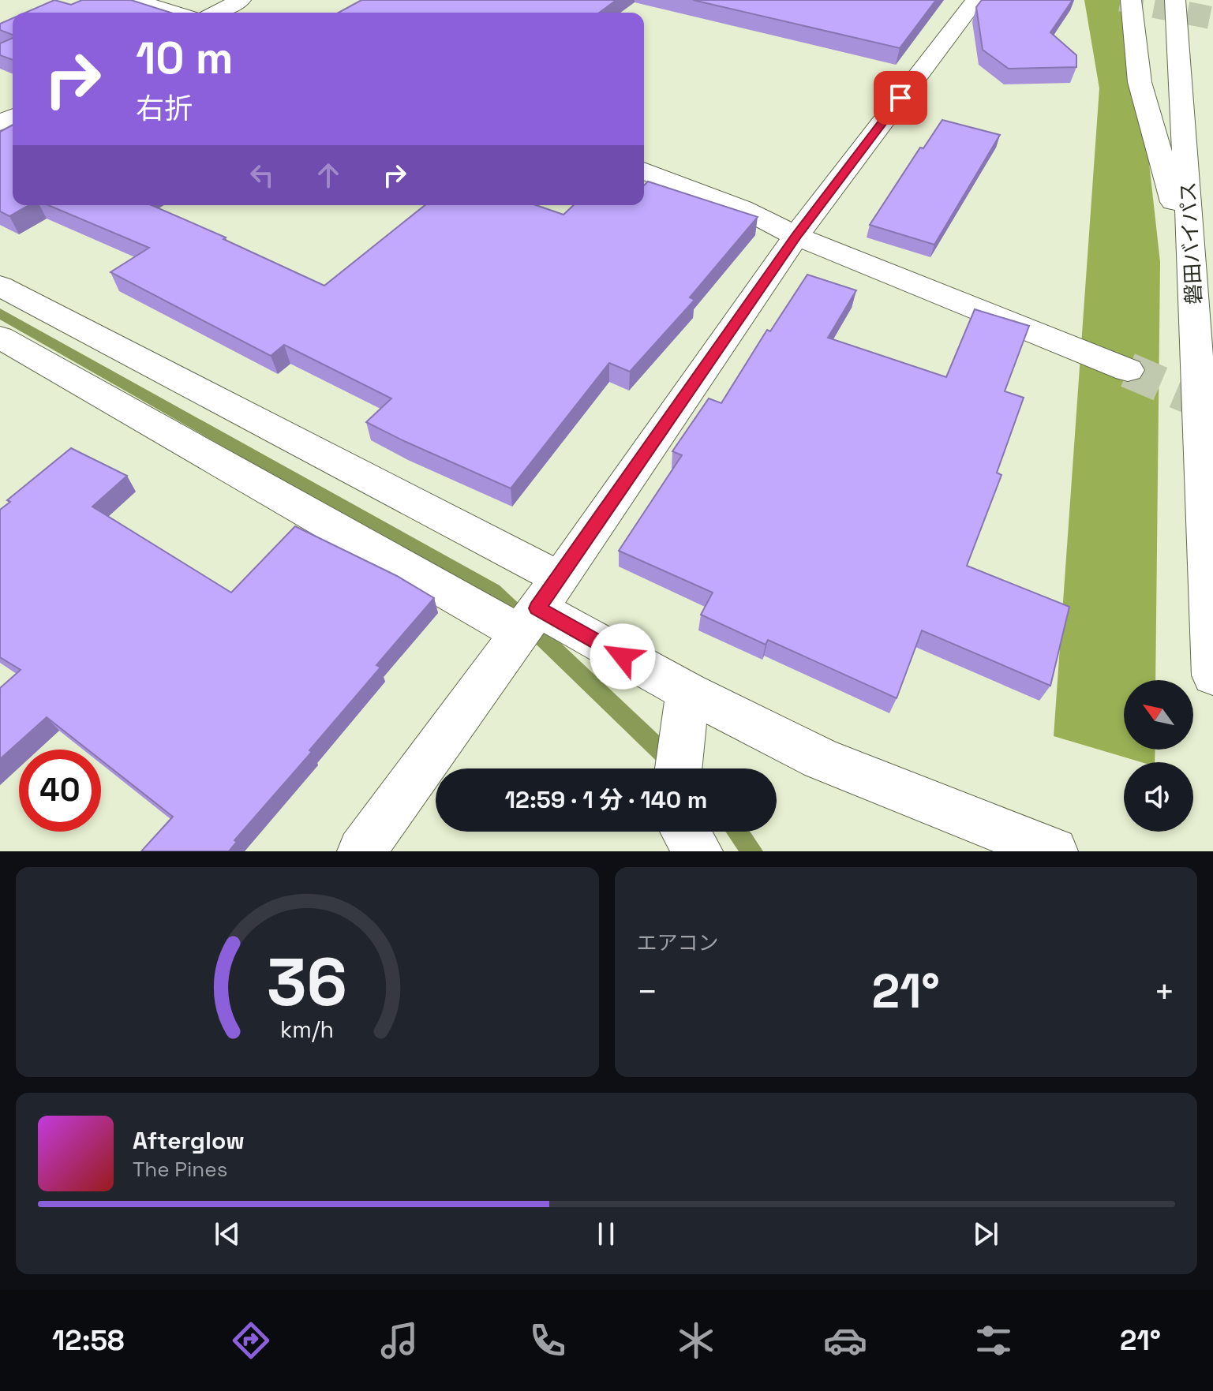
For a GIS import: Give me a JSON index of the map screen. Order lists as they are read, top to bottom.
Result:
{
  "streets": {
    "main road": ["磐田バイパス"]
  },
  "north": "top left",
  "page": {
    "turn": ["10 m", "右折"],
    "limit": "40",
    "trip": "12:59 · 1 分 · 140 m",
    "tile": "エアコン",
    "heat": ["−", "21°", "+"],
    "song": ["Afterglow", "The Pines"],
    "tabs": ["12:58", "21°"],
    "gauge": ["36", "km/h"]
  }
}
